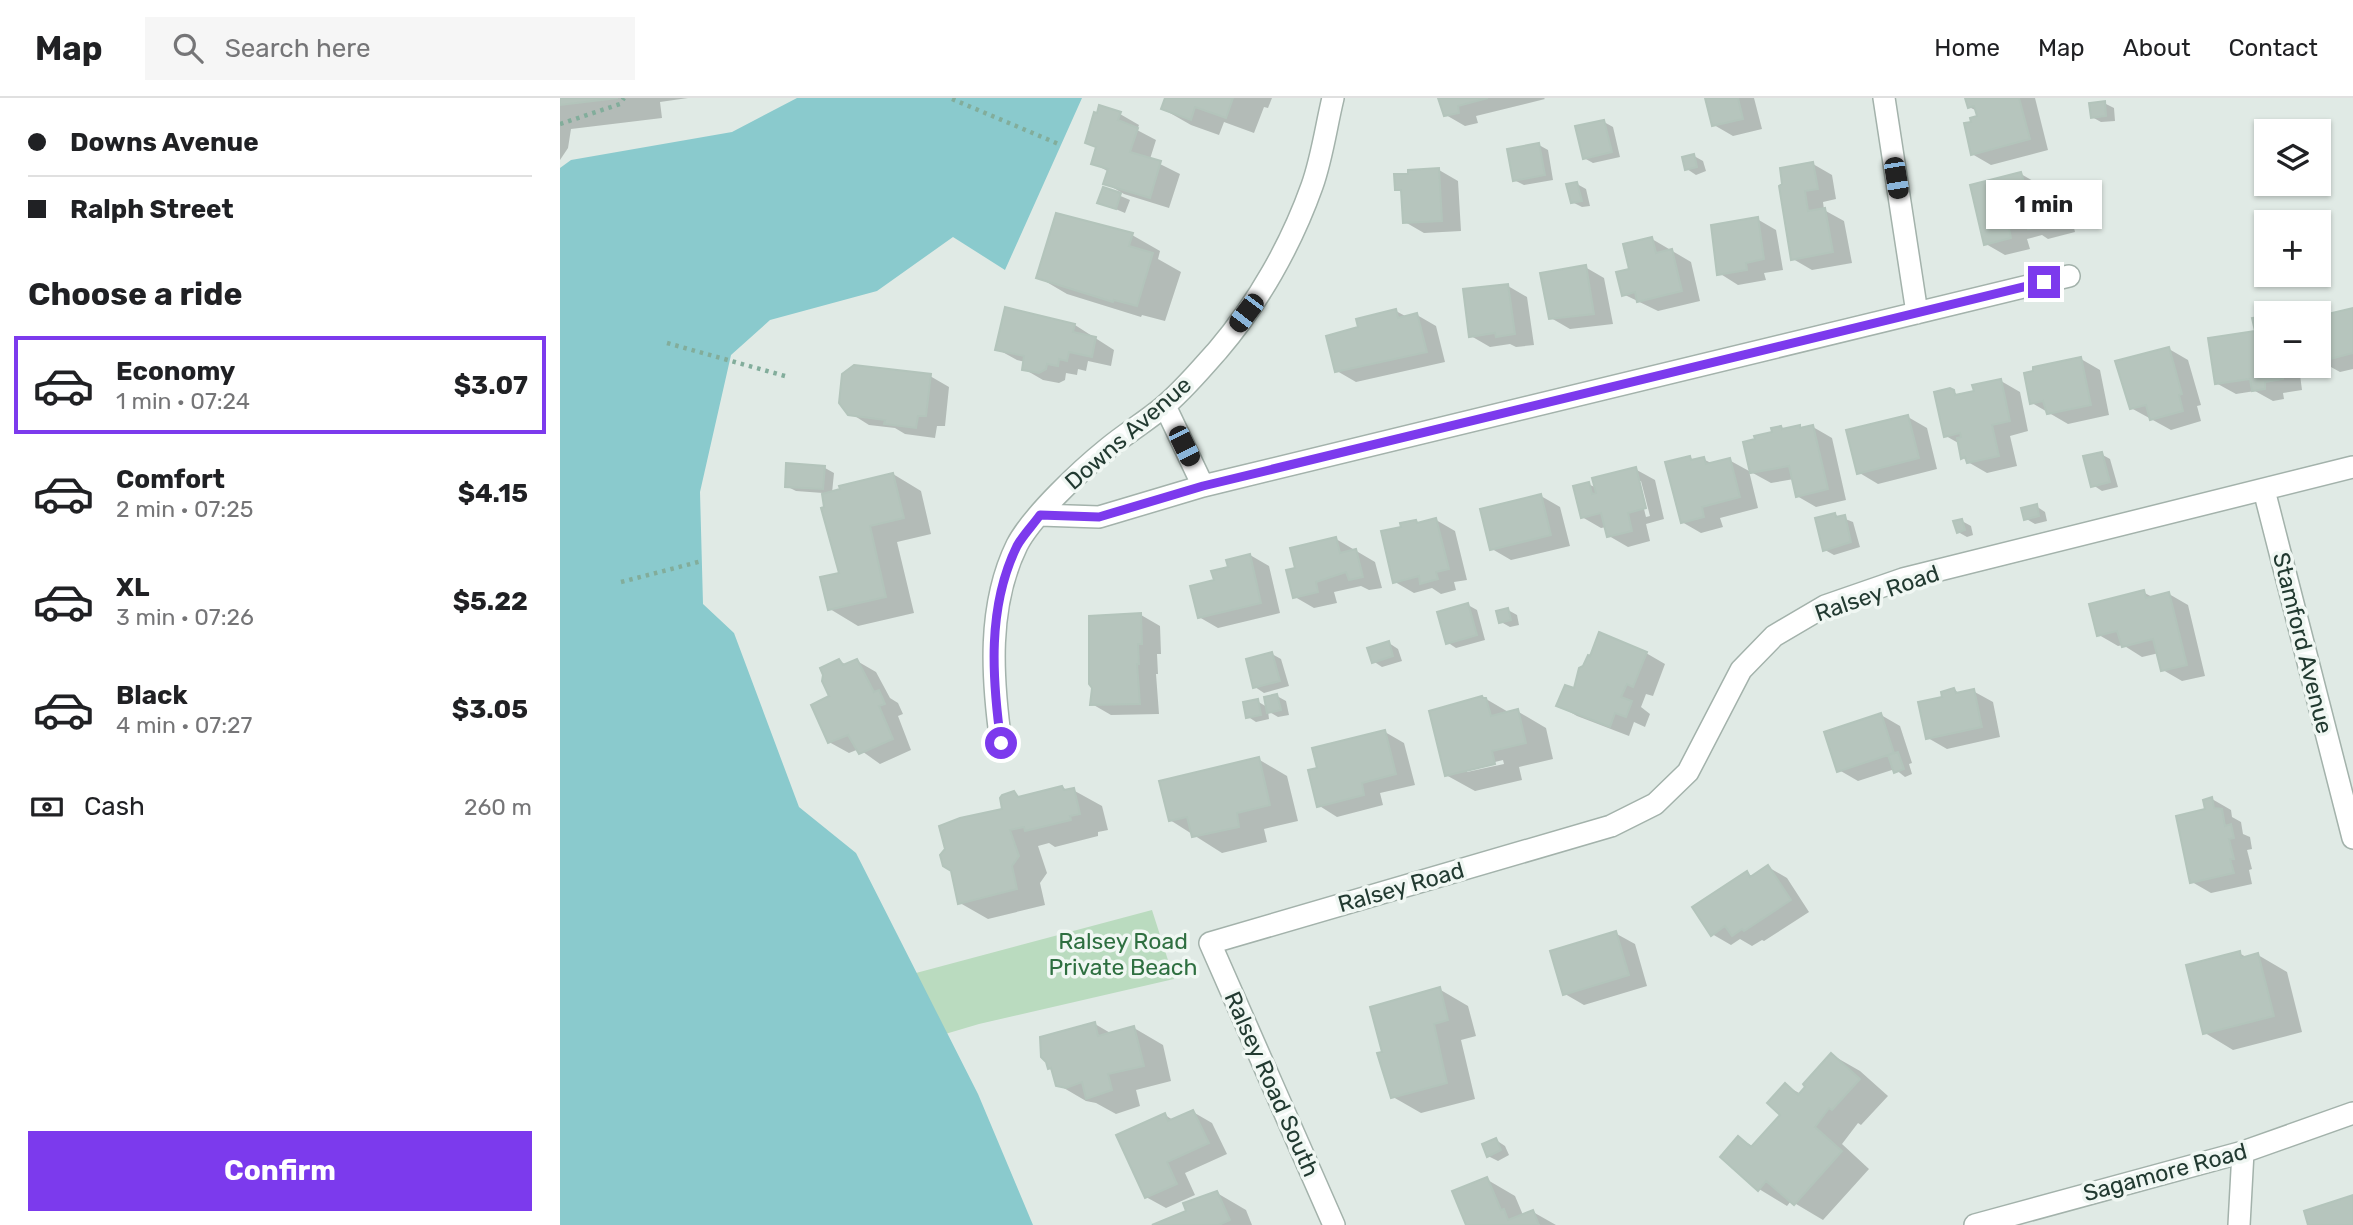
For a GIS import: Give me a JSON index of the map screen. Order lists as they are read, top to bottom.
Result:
{
  "streets": {
    "street": [
      "Downs Avenue",
      "Ralsey Road",
      "Stamford Avenue",
      "Ralsey Road South",
      "Sagamore Road"
    ]
  },
  "crossings": [
    ["Ralsey Road", "Stamford Avenue"],
    ["Ralsey Road", "Ralsey Road South"]
  ],
  "parks": ["Ralsey Road Private Beach"],
  "page": {
    "header": "Map",
    "search": "Search here",
    "nav": [
      "Home",
      "Map",
      "About",
      "Contact"
    ],
    "banner": ["Downs Avenue", "Ralph Street"],
    "map_buttons": ["+", "−"],
    "bubble": "1 min",
    "heading": "Choose a ride",
    "list": [
      {
        "name": "Economy",
        "note": "1 min · 07:24",
        "value": "$3.07"
      },
      {
        "name": "Comfort",
        "note": "2 min · 07:25",
        "value": "$4.15"
      },
      {
        "name": "XL",
        "note": "3 min · 07:26",
        "value": "$5.22"
      },
      {
        "name": "Black",
        "note": "4 min · 07:27",
        "value": "$3.05"
      }
    ],
    "pay": ["Cash", "260 m"],
    "buttons": "Confirm"
  }
}
